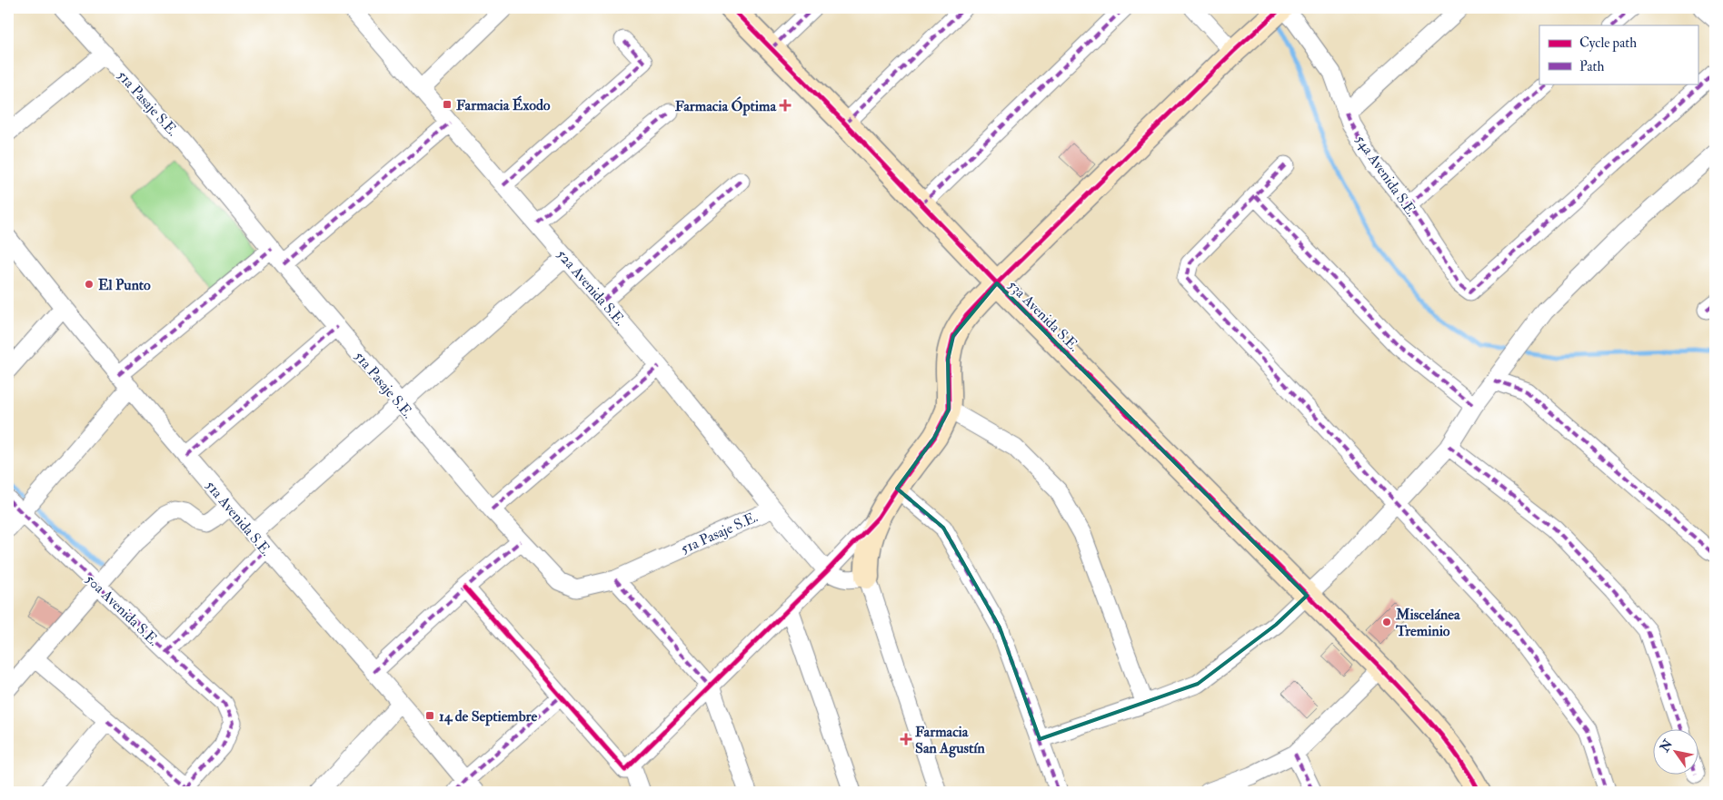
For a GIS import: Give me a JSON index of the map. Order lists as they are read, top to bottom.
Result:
{
  "streets": {
    "street": [
      "51a Pasaje S.E.",
      "54a Avenida S.E.",
      "52a Avenida S.E.",
      "53a Avenida S.E.",
      "51a Avenida S.E.",
      "50a Avenida S.E."
    ]
  },
  "crossings": [
    ["51a Pasaje S.E.", "52a Avenida S.E."]
  ],
  "places": {
    "transit": ["Farmacia Éxodo", "14 de Septiembre"],
    "health": ["Farmacia Óptima", "Farmacia San Agustín"],
    "other": ["El Punto", "Miscelánea Treminio"]
  },
  "legend": ["Cycle path", "Path"],
  "north": "top left"
}
